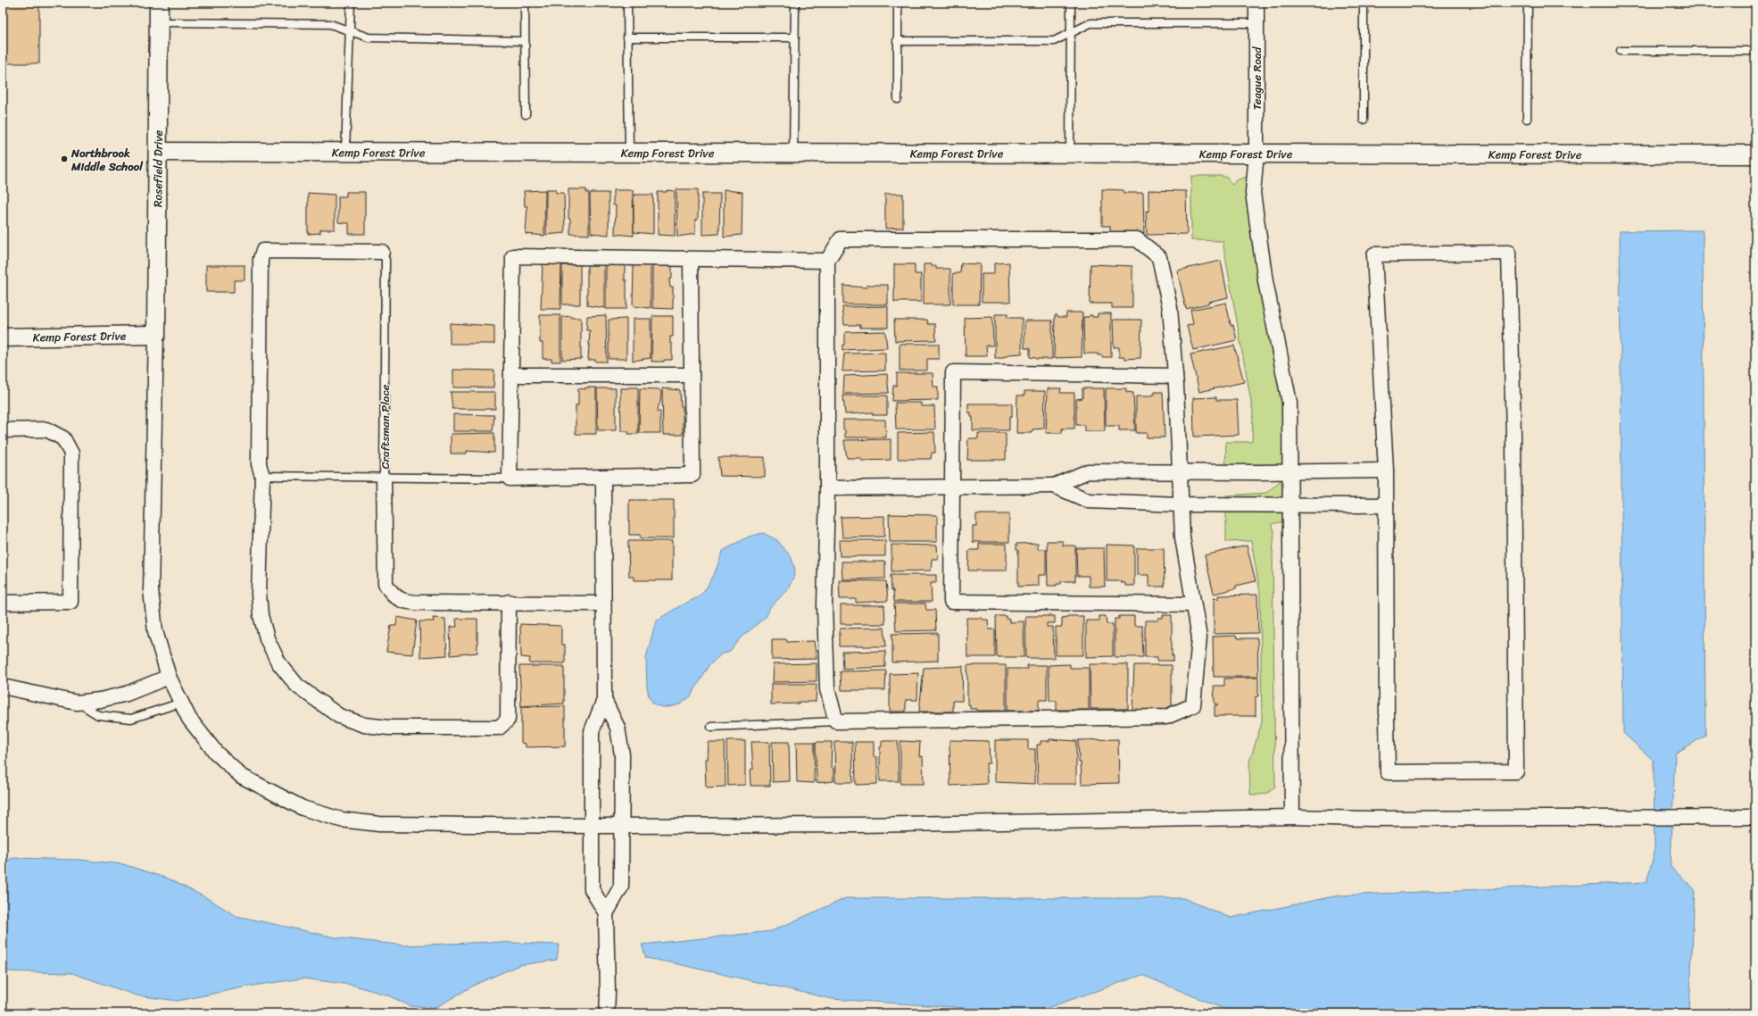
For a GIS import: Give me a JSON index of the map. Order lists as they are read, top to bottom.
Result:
{
  "streets": {
    "street": [
      "Teague Road",
      "Kemp Forest Drive",
      "Rosefield Drive",
      "Craftsman Place"
    ]
  },
  "crossings": [
    ["Teague Road", "Kemp Forest Drive"],
    ["Kemp Forest Drive", "Rosefield Drive"]
  ],
  "places": ["Northbrook Middle School"]
}
